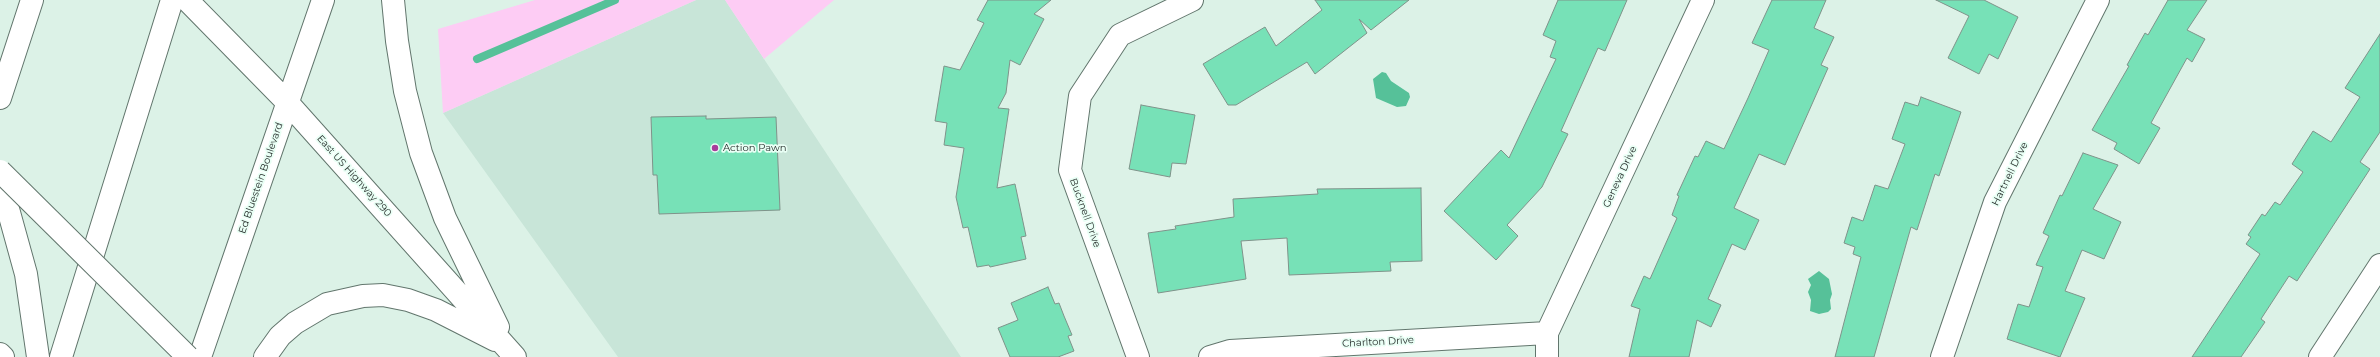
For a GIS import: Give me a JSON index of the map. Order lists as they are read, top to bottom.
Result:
{
  "streets": {
    "main road": [
      "Hartnell Drive",
      "East US Highway 290",
      "Geneva Drive",
      "Ed Bluestein Boulevard",
      "Bucknell Drive",
      "Charlton Drive"
    ]
  },
  "crossings": [
    ["East US Highway 290", "Ed Bluestein Boulevard"],
    ["Geneva Drive", "Charlton Drive"]
  ],
  "places": ["Action Pawn"]
}
